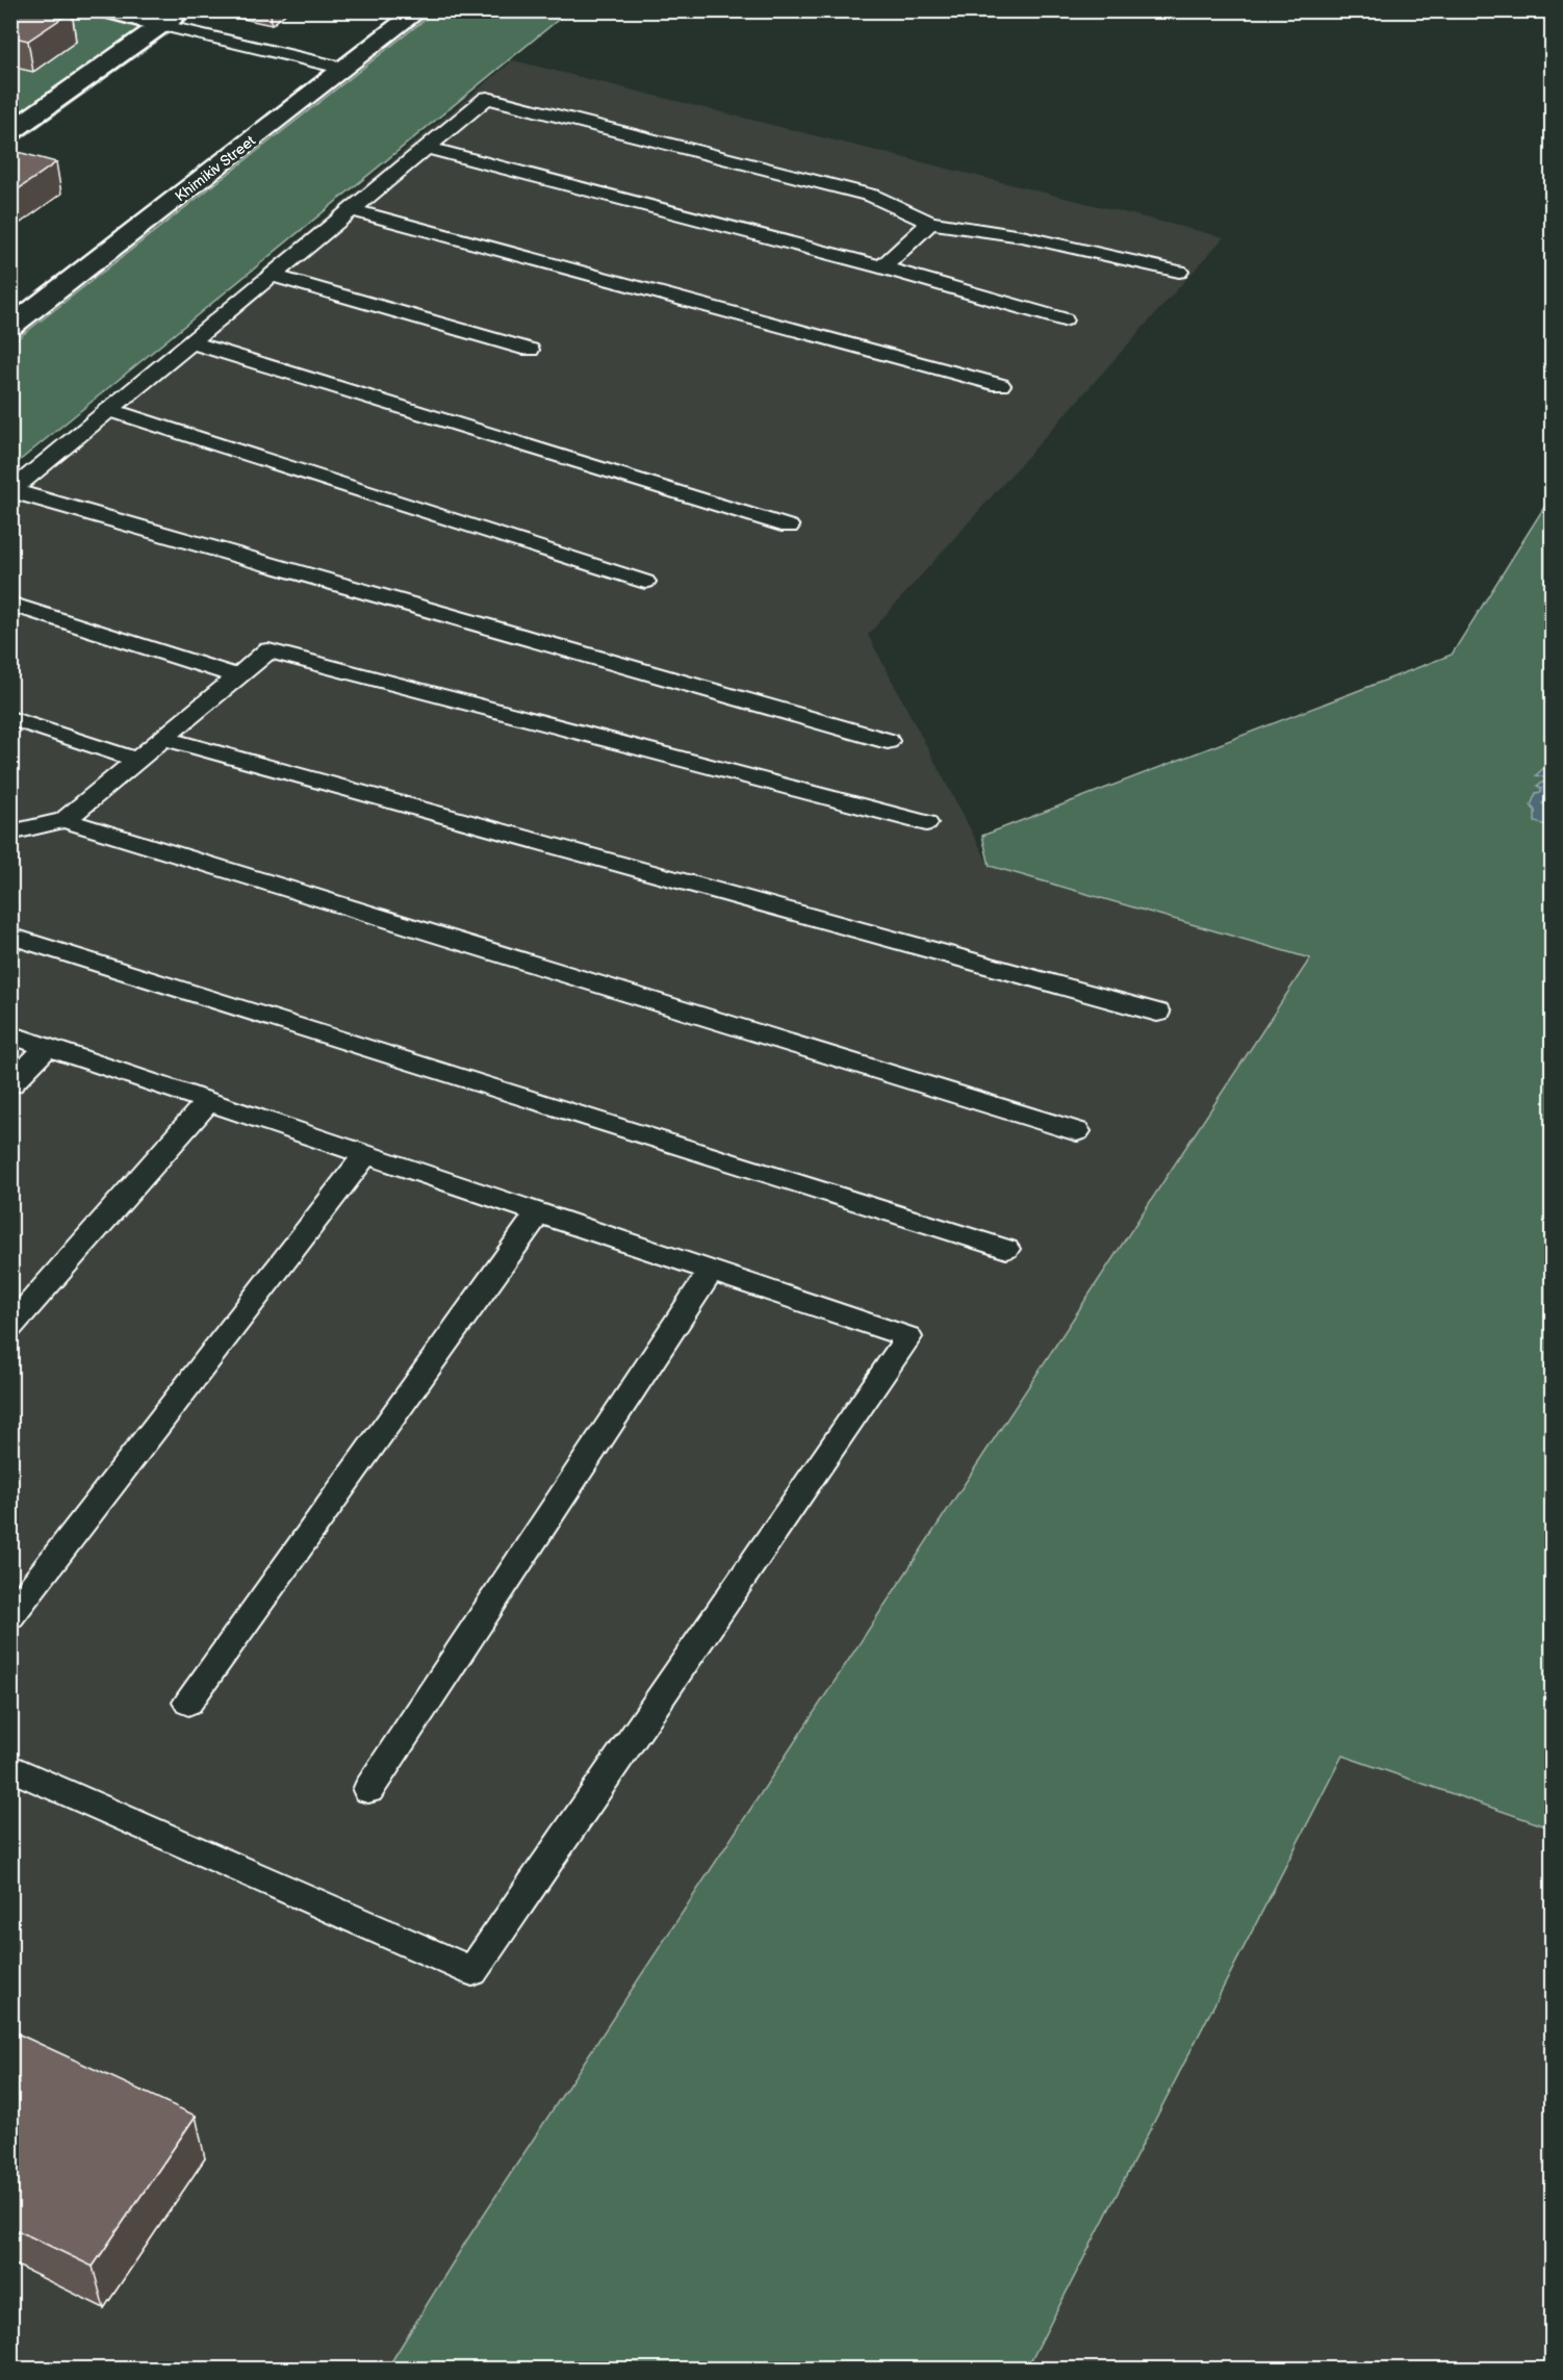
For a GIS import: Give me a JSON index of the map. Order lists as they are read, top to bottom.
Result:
{
  "streets": {
    "street": ["Khimikiv Street"]
  }
}
